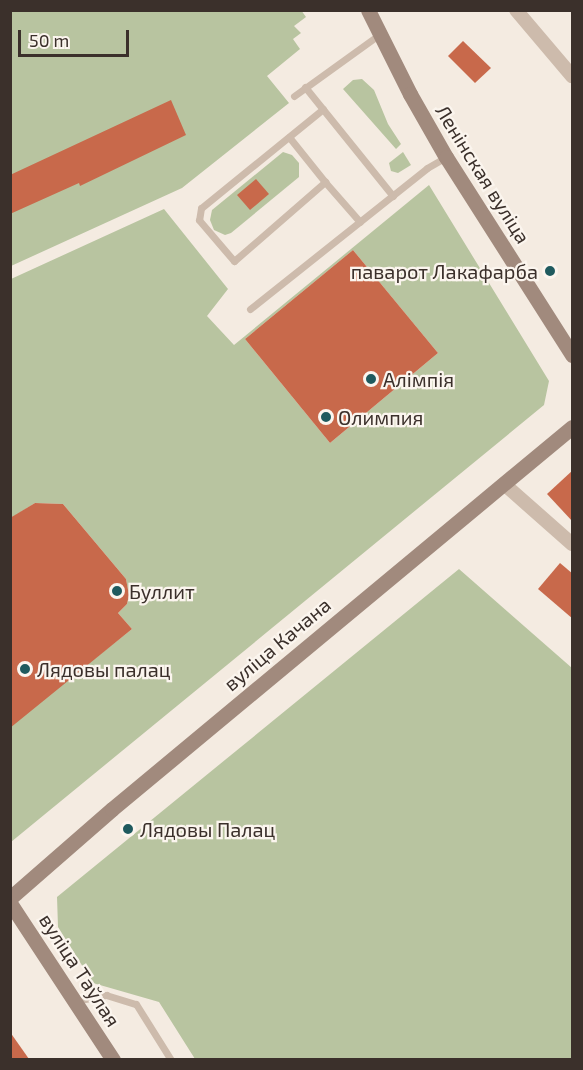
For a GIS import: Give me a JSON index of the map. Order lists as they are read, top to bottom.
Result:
{
  "streets": {
    "main road": ["Ленінская вуліца", "вуліца Качана", "вуліца Таўлая"]
  },
  "places": [
    "паварот Лакафарба",
    "Алімпія",
    "Олимпия",
    "Буллит",
    "Лядовы палац",
    "Лядовы Палац"
  ],
  "scale_bar": "50 m"
}
